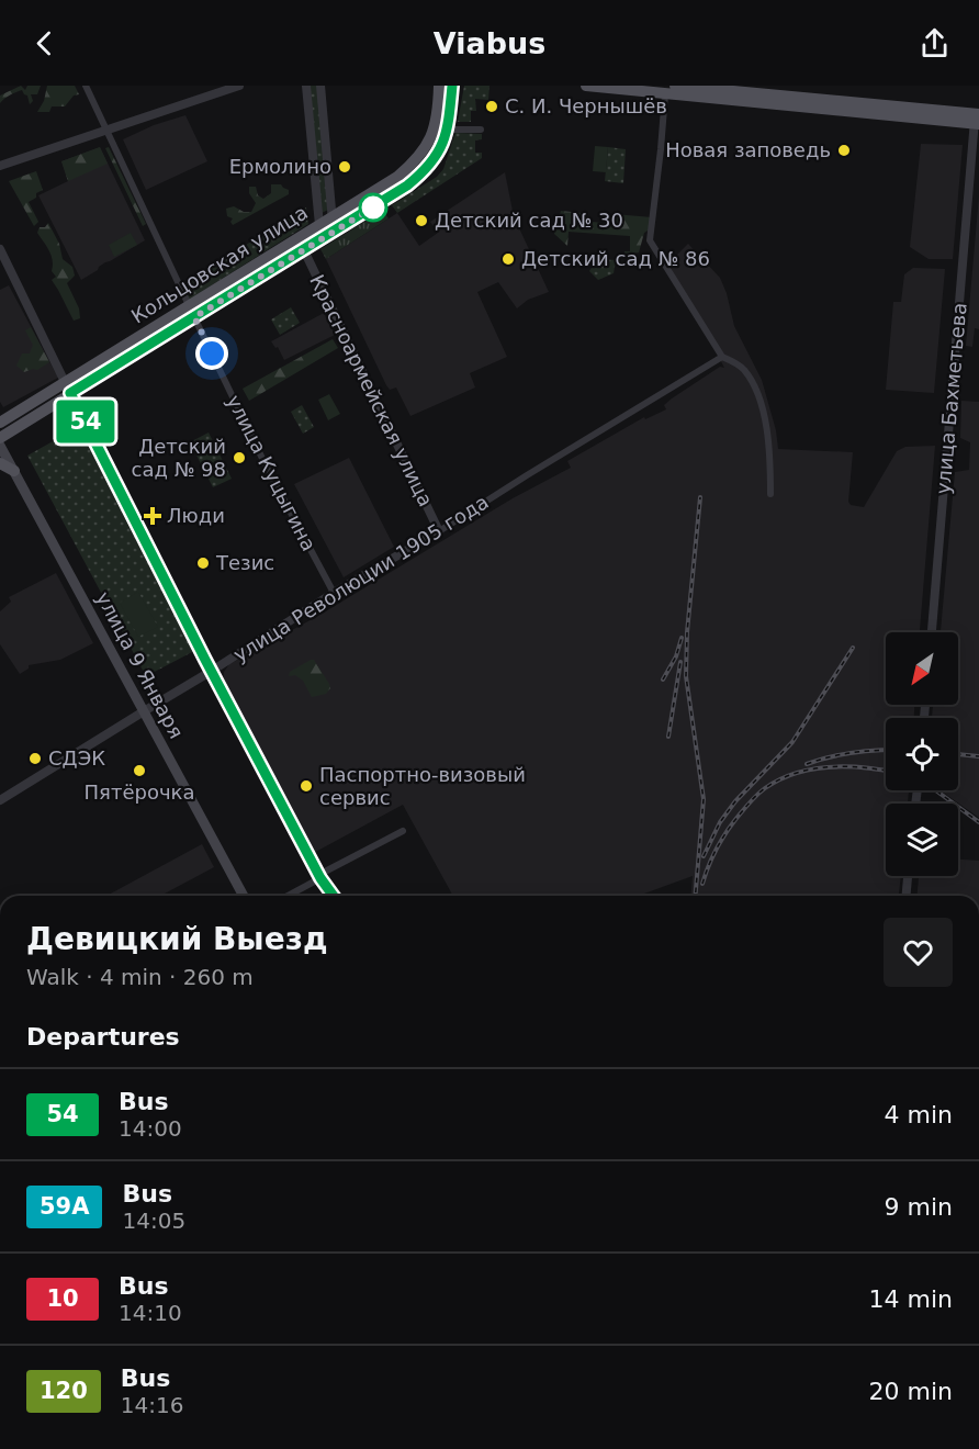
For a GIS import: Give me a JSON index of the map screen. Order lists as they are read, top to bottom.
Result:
{
  "streets": {
    "main road": ["Кольцовская улица", "улица 9 Января"],
    "street": [
      "Красноармейская улица",
      "улица Бахметьева",
      "улица Куцыгина",
      "улица Революции 1905 года"
    ]
  },
  "crossings": [
    ["Кольцовская улица", "Красноармейская улица"],
    ["Кольцовская улица", "улица Куцыгина"],
    ["Красноармейская улица", "улица Революции 1905 года"],
    ["улица Куцыгина", "улица Революции 1905 года"],
    ["улица Революции 1905 года", "улица 9 Января"]
  ],
  "places": {
    "other": [
      "С. И. Чернышёв",
      "Новая заповедь",
      "Ермолино",
      "Детский сад № 30",
      "Детский сад № 86",
      "Детский сад № 98",
      "Тезис",
      "СДЭК",
      "Пятёрочка",
      "Паспортно-визовый сервис"
    ],
    "health": ["Люди"]
  },
  "lines": ["bus line 54"],
  "north": "bottom left",
  "page": {
    "header": "Viabus",
    "on_map": "54",
    "heading": [
      ["Девицкий Выезд", "Walk · 4 min · 260 m"],
      "Departures"
    ],
    "list": [
      {
        "mark": "54",
        "name": "Bus",
        "note": "14:00",
        "value": "4 min"
      },
      {
        "mark": "59А",
        "name": "Bus",
        "note": "14:05",
        "value": "9 min"
      },
      {
        "mark": "10",
        "name": "Bus",
        "note": "14:10",
        "value": "14 min"
      },
      {
        "mark": "120",
        "name": "Bus",
        "note": "14:16",
        "value": "20 min"
      }
    ]
  }
}
